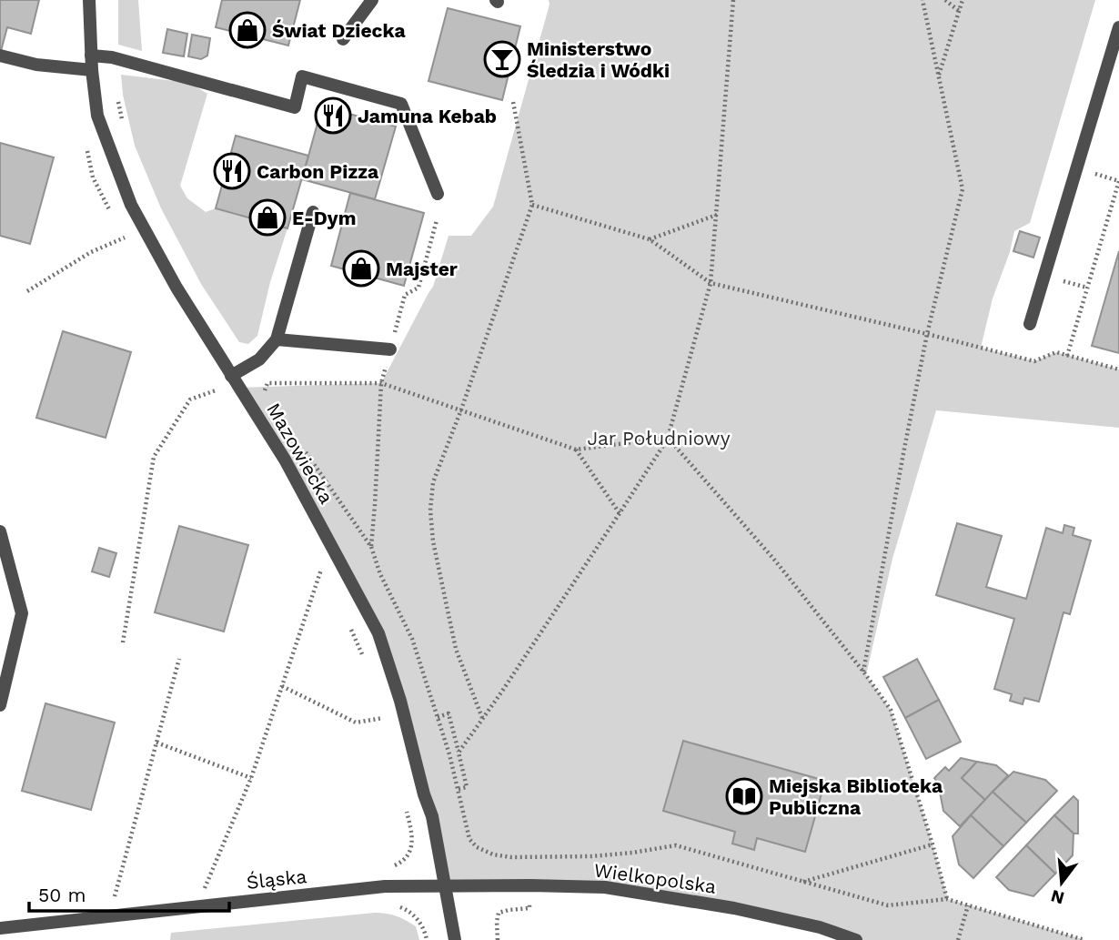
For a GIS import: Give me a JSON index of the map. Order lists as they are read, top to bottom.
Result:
{
  "streets": {
    "street": ["Mazowiecka", "Wielkopolska", "Śląska"]
  },
  "crossings": [
    ["Mazowiecka", "Wielkopolska"],
    ["Mazowiecka", "Śląska"],
    ["Wielkopolska", "Śląska"]
  ],
  "parks": ["Jar Południowy"],
  "places": {
    "shop": ["Świat Dziecka", "E-Dym", "Majster"],
    "bar": ["Ministerstwo Śledzia i Wódki"],
    "restaurant": ["Jamuna Kebab", "Carbon Pizza"],
    "library": ["Miejska Biblioteka Publiczna"]
  },
  "scale_bar": "50 m",
  "north": "bottom"
}
